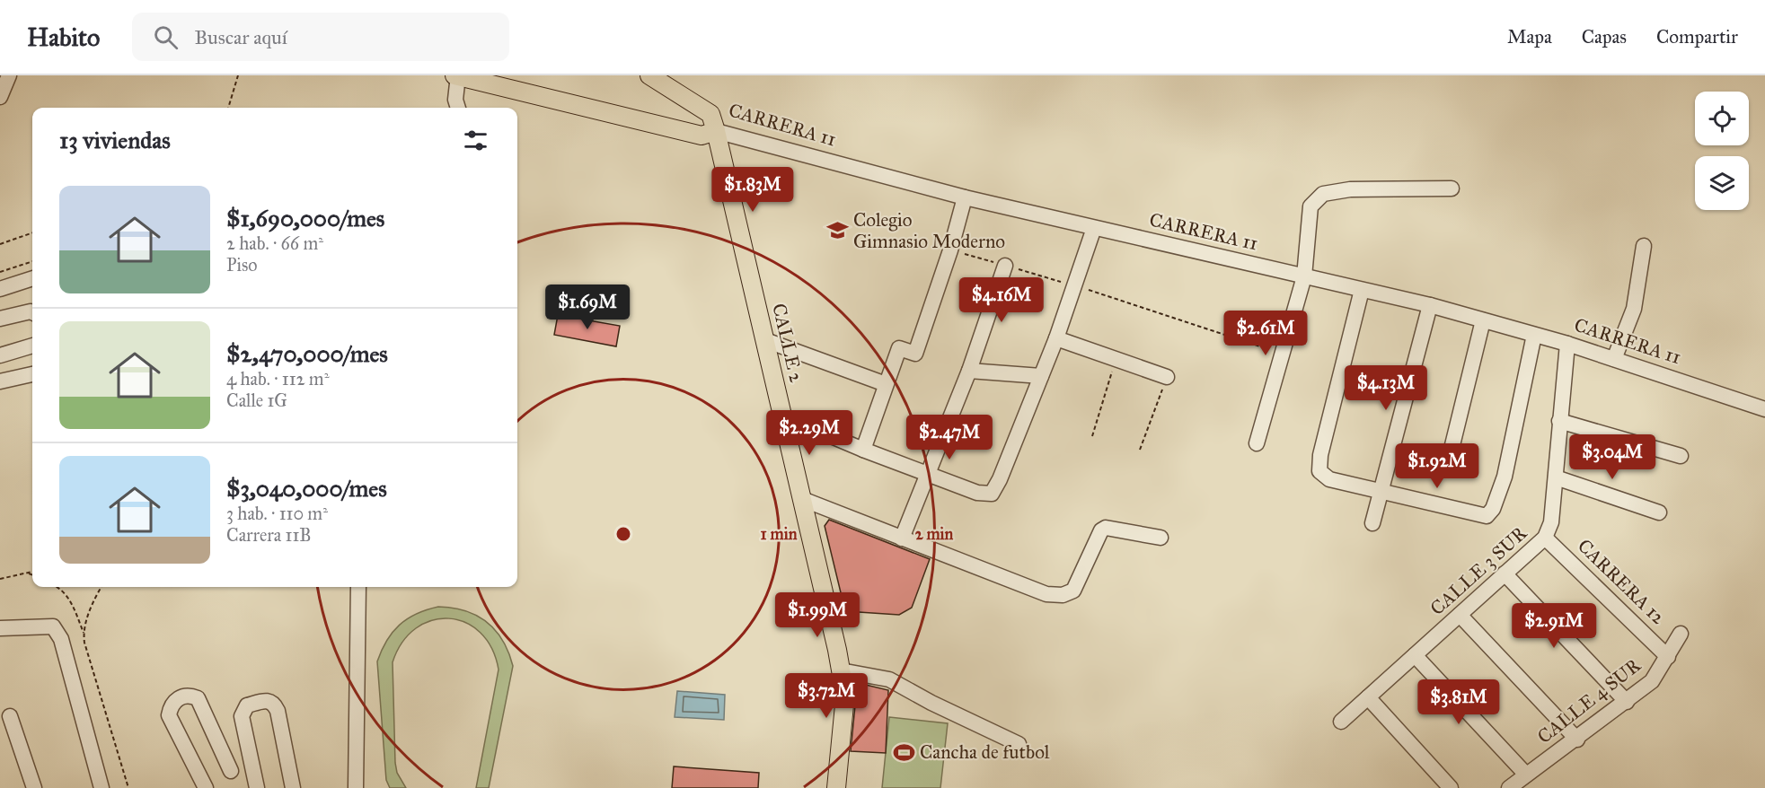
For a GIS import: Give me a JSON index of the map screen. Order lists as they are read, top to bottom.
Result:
{
  "streets": {
    "main road": ["CARRERA 11", "CALLE 2"],
    "street": ["CALLE 3 SUR", "CARRERA 12", "CALLE 4 SUR"]
  },
  "crossings": [
    ["CARRERA 11", "CALLE 2"],
    ["CARRERA 11", "CALLE 3 SUR"],
    ["CALLE 3 SUR", "CARRERA 12"],
    ["CARRERA 12", "CALLE 4 SUR"]
  ],
  "places": {
    "school or university": ["Colegio Gimnasio Moderno"],
    "sports": ["Cancha de futbol"]
  },
  "page": {
    "header": "Habito",
    "search": "Buscar aquí",
    "nav": ["Mapa", "Capas", "Compartir"],
    "heading": "13 viviendas",
    "price": [
      "$1.83M",
      "$4.16M",
      "$1.69M",
      "$2.61M",
      "$4.13M",
      "$2.29M",
      "$2.47M",
      "$3.04M",
      "$1.92M",
      "$1.99M",
      "$2.91M",
      "$3.72M",
      "$3.81M"
    ],
    "list": [
      {
        "name": "$1,690,000/mes",
        "note": "2 hab. · 66 m² · Piso"
      },
      {
        "name": "$2,470,000/mes",
        "note": "4 hab. · 112 m² · Calle 1G"
      },
      {
        "name": "$3,040,000/mes",
        "note": "3 hab. · 110 m² · Carrera 11B"
      }
    ]
  },
  "rings": ["1 min", "2 min"]
}
